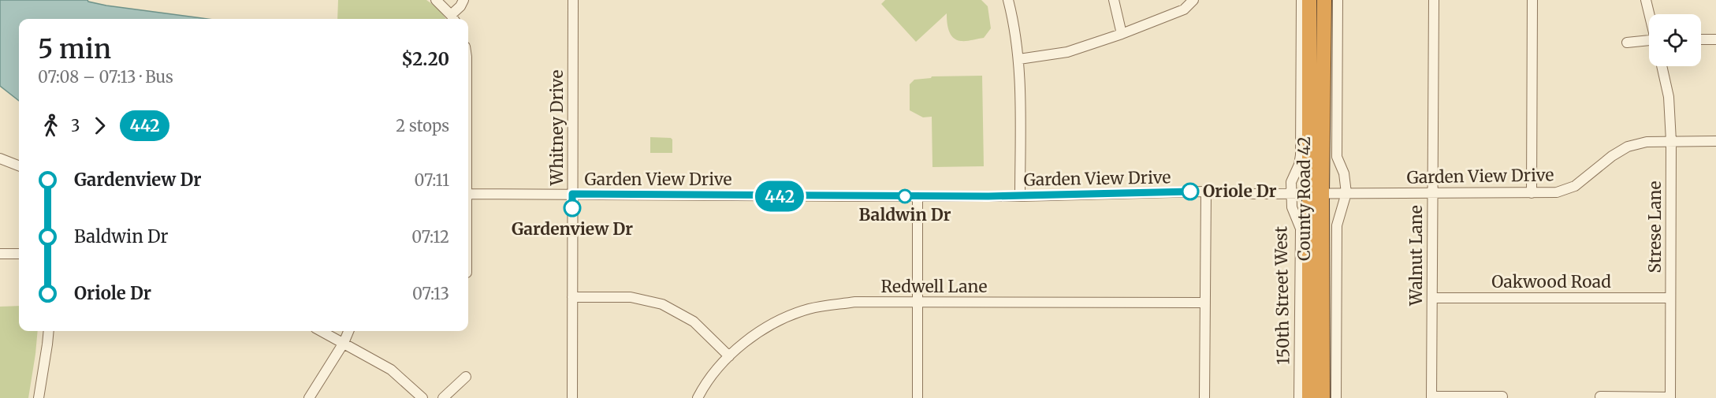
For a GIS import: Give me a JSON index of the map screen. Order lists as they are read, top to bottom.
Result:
{
  "streets": {
    "highway": ["County Road 42"],
    "street": [
      "Whitney Drive",
      "Garden View Drive",
      "Strese Lane",
      "Walnut Lane",
      "Oakwood Road",
      "Redwell Lane",
      "150th Street West"
    ]
  },
  "crossings": [
    ["Whitney Drive", "Garden View Drive"],
    ["Garden View Drive", "County Road 42"],
    ["Garden View Drive", "Strese Lane"],
    ["Garden View Drive", "Walnut Lane"],
    ["Garden View Drive", "150th Street West"],
    ["Strese Lane", "Oakwood Road"],
    ["Walnut Lane", "Oakwood Road"]
  ],
  "places": ["Oriole Dr", "Baldwin Dr", "Gardenview Dr"],
  "lines": ["bus line 442"],
  "page": {
    "on_map": "442",
    "heading": ["5 min", "07:08 – 07:13 · Bus", "$2.20"],
    "legs": ["3", "442", "2 stops"],
    "list": [
      {
        "name": "Gardenview Dr",
        "value": "07:11"
      },
      {
        "name": "Baldwin Dr",
        "value": "07:12"
      },
      {
        "name": "Oriole Dr",
        "value": "07:13"
      }
    ]
  }
}
